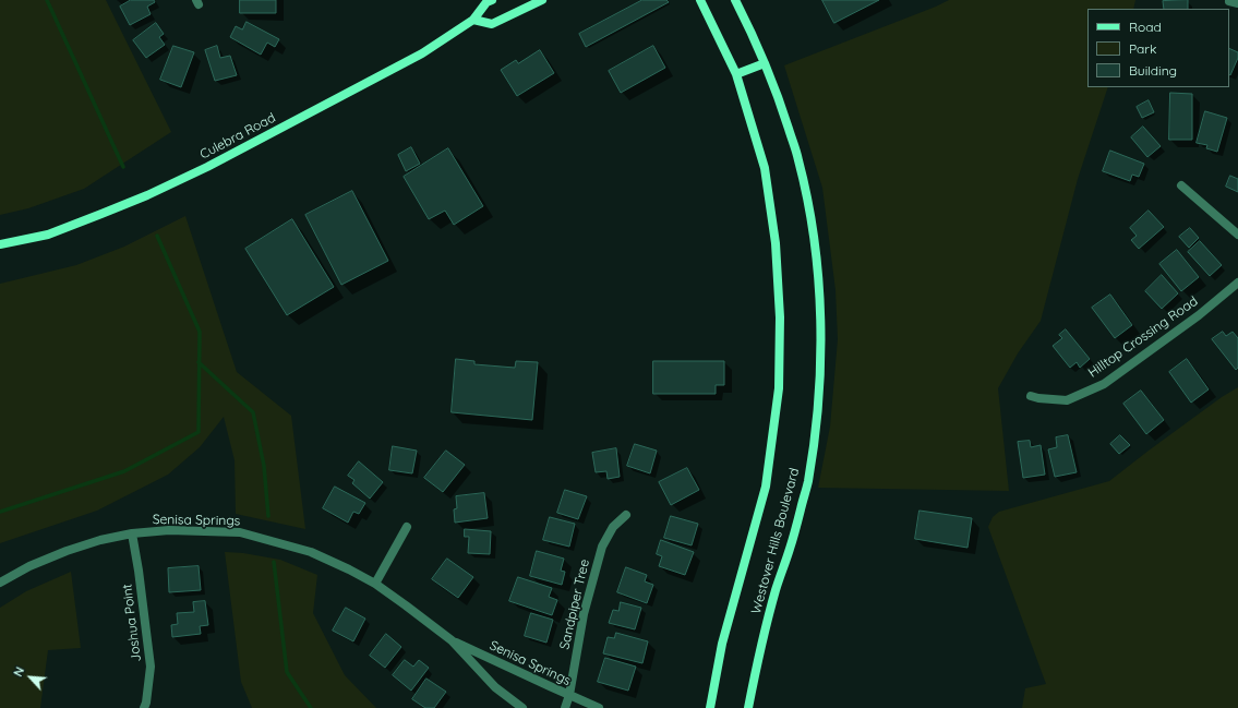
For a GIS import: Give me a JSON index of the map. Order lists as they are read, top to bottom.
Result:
{
  "streets": {
    "main road": ["Culebra Road", "Westover Hills Boulevard"],
    "street": [
      "Hilltop Crossing Road",
      "Senisa Springs",
      "Sandpiper Tree",
      "Joshua Point"
    ]
  },
  "crossings": [
    ["Senisa Springs", "Sandpiper Tree"],
    ["Senisa Springs", "Joshua Point"]
  ],
  "legend": ["Road", "Park", "Building"],
  "north": "top left"
}
